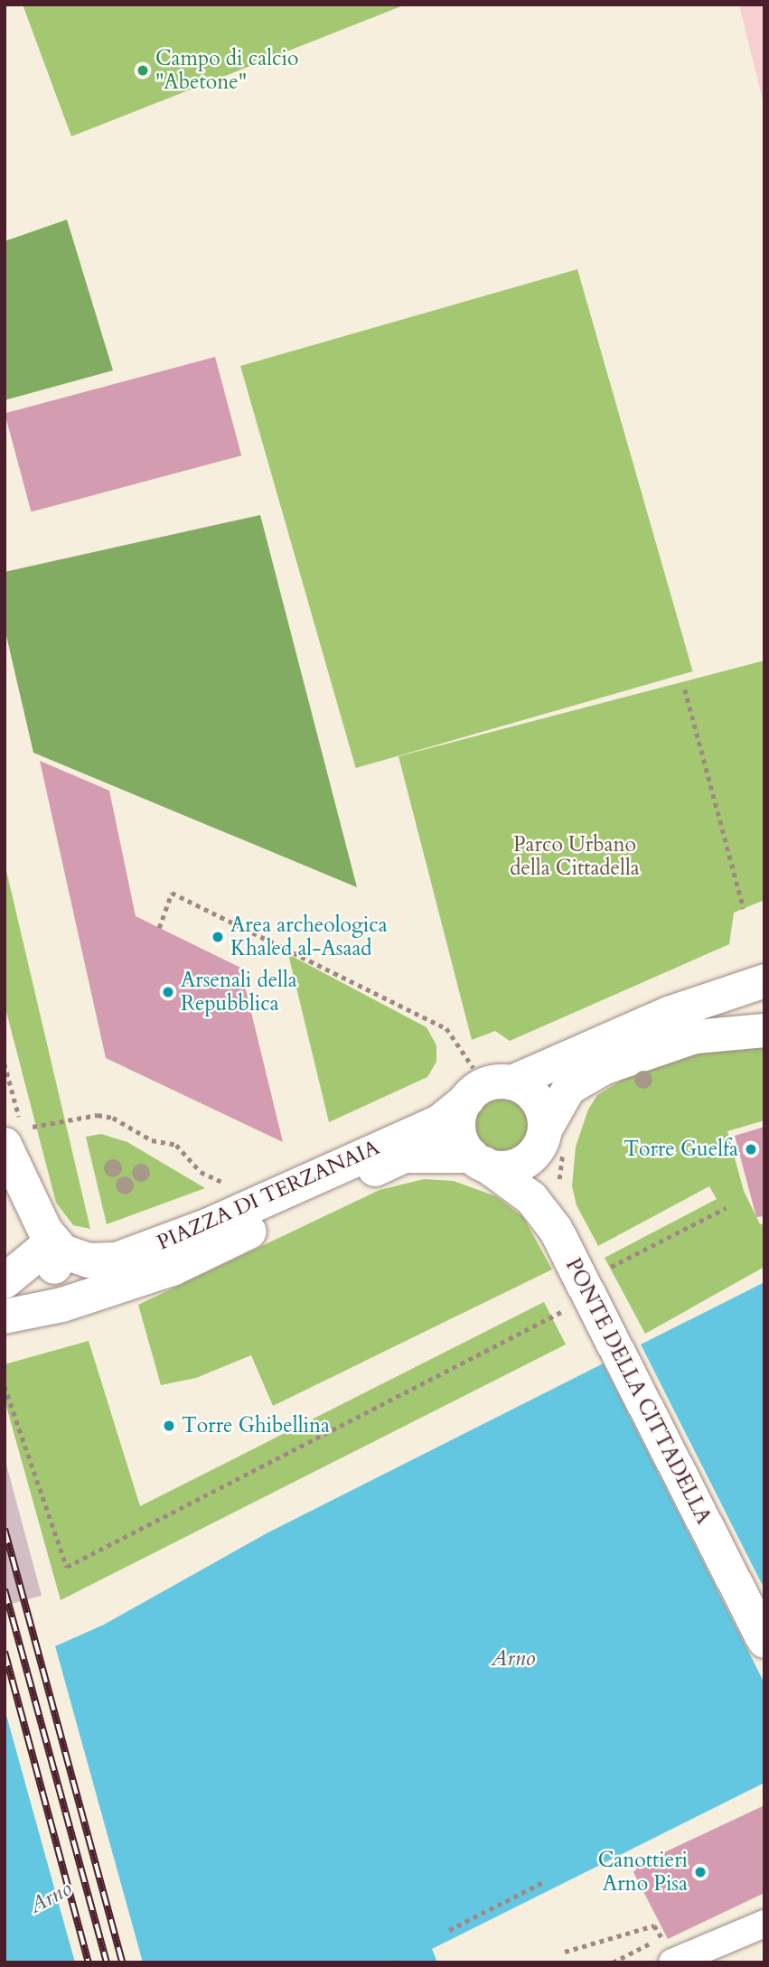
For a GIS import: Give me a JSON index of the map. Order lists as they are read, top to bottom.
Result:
{
  "streets": {
    "main road": ["PIAZZA DI TERZANAIA", "PONTE DELLA CITTADELLA"]
  },
  "crossings": [
    ["PIAZZA DI TERZANAIA", "PONTE DELLA CITTADELLA"]
  ],
  "water": ["Arno"],
  "parks": ["Parco Urbano della Cittadella"],
  "places": [
    "Campo di calcio \"Abetone\"",
    "Area archeologica Khaled al-Asaad",
    "Arsenali della Repubblica",
    "Torre Guelfa",
    "Torre Ghibellina",
    "Canottieri Arno Pisa"
  ]
}
